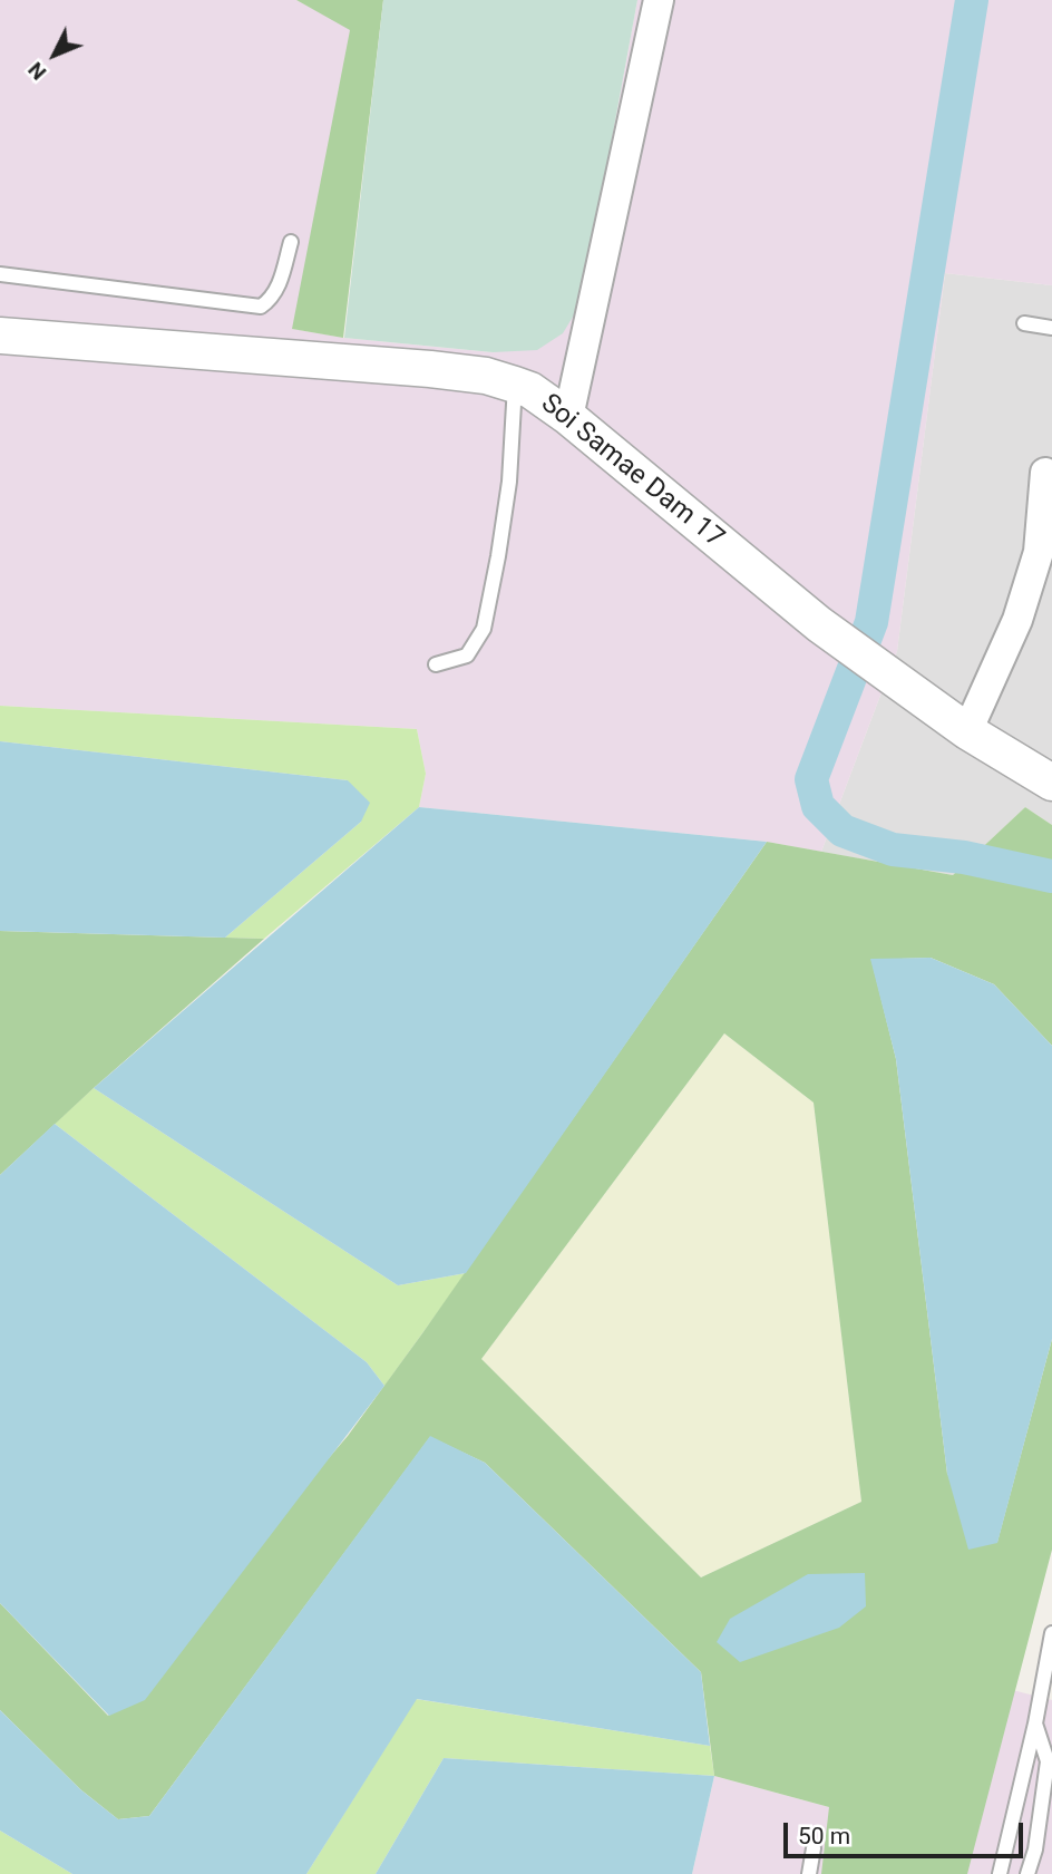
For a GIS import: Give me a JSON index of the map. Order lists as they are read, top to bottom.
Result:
{
  "streets": {
    "street": ["Soi Samae Dam 17"]
  },
  "scale_bar": "50 m",
  "north": "bottom left"
}
